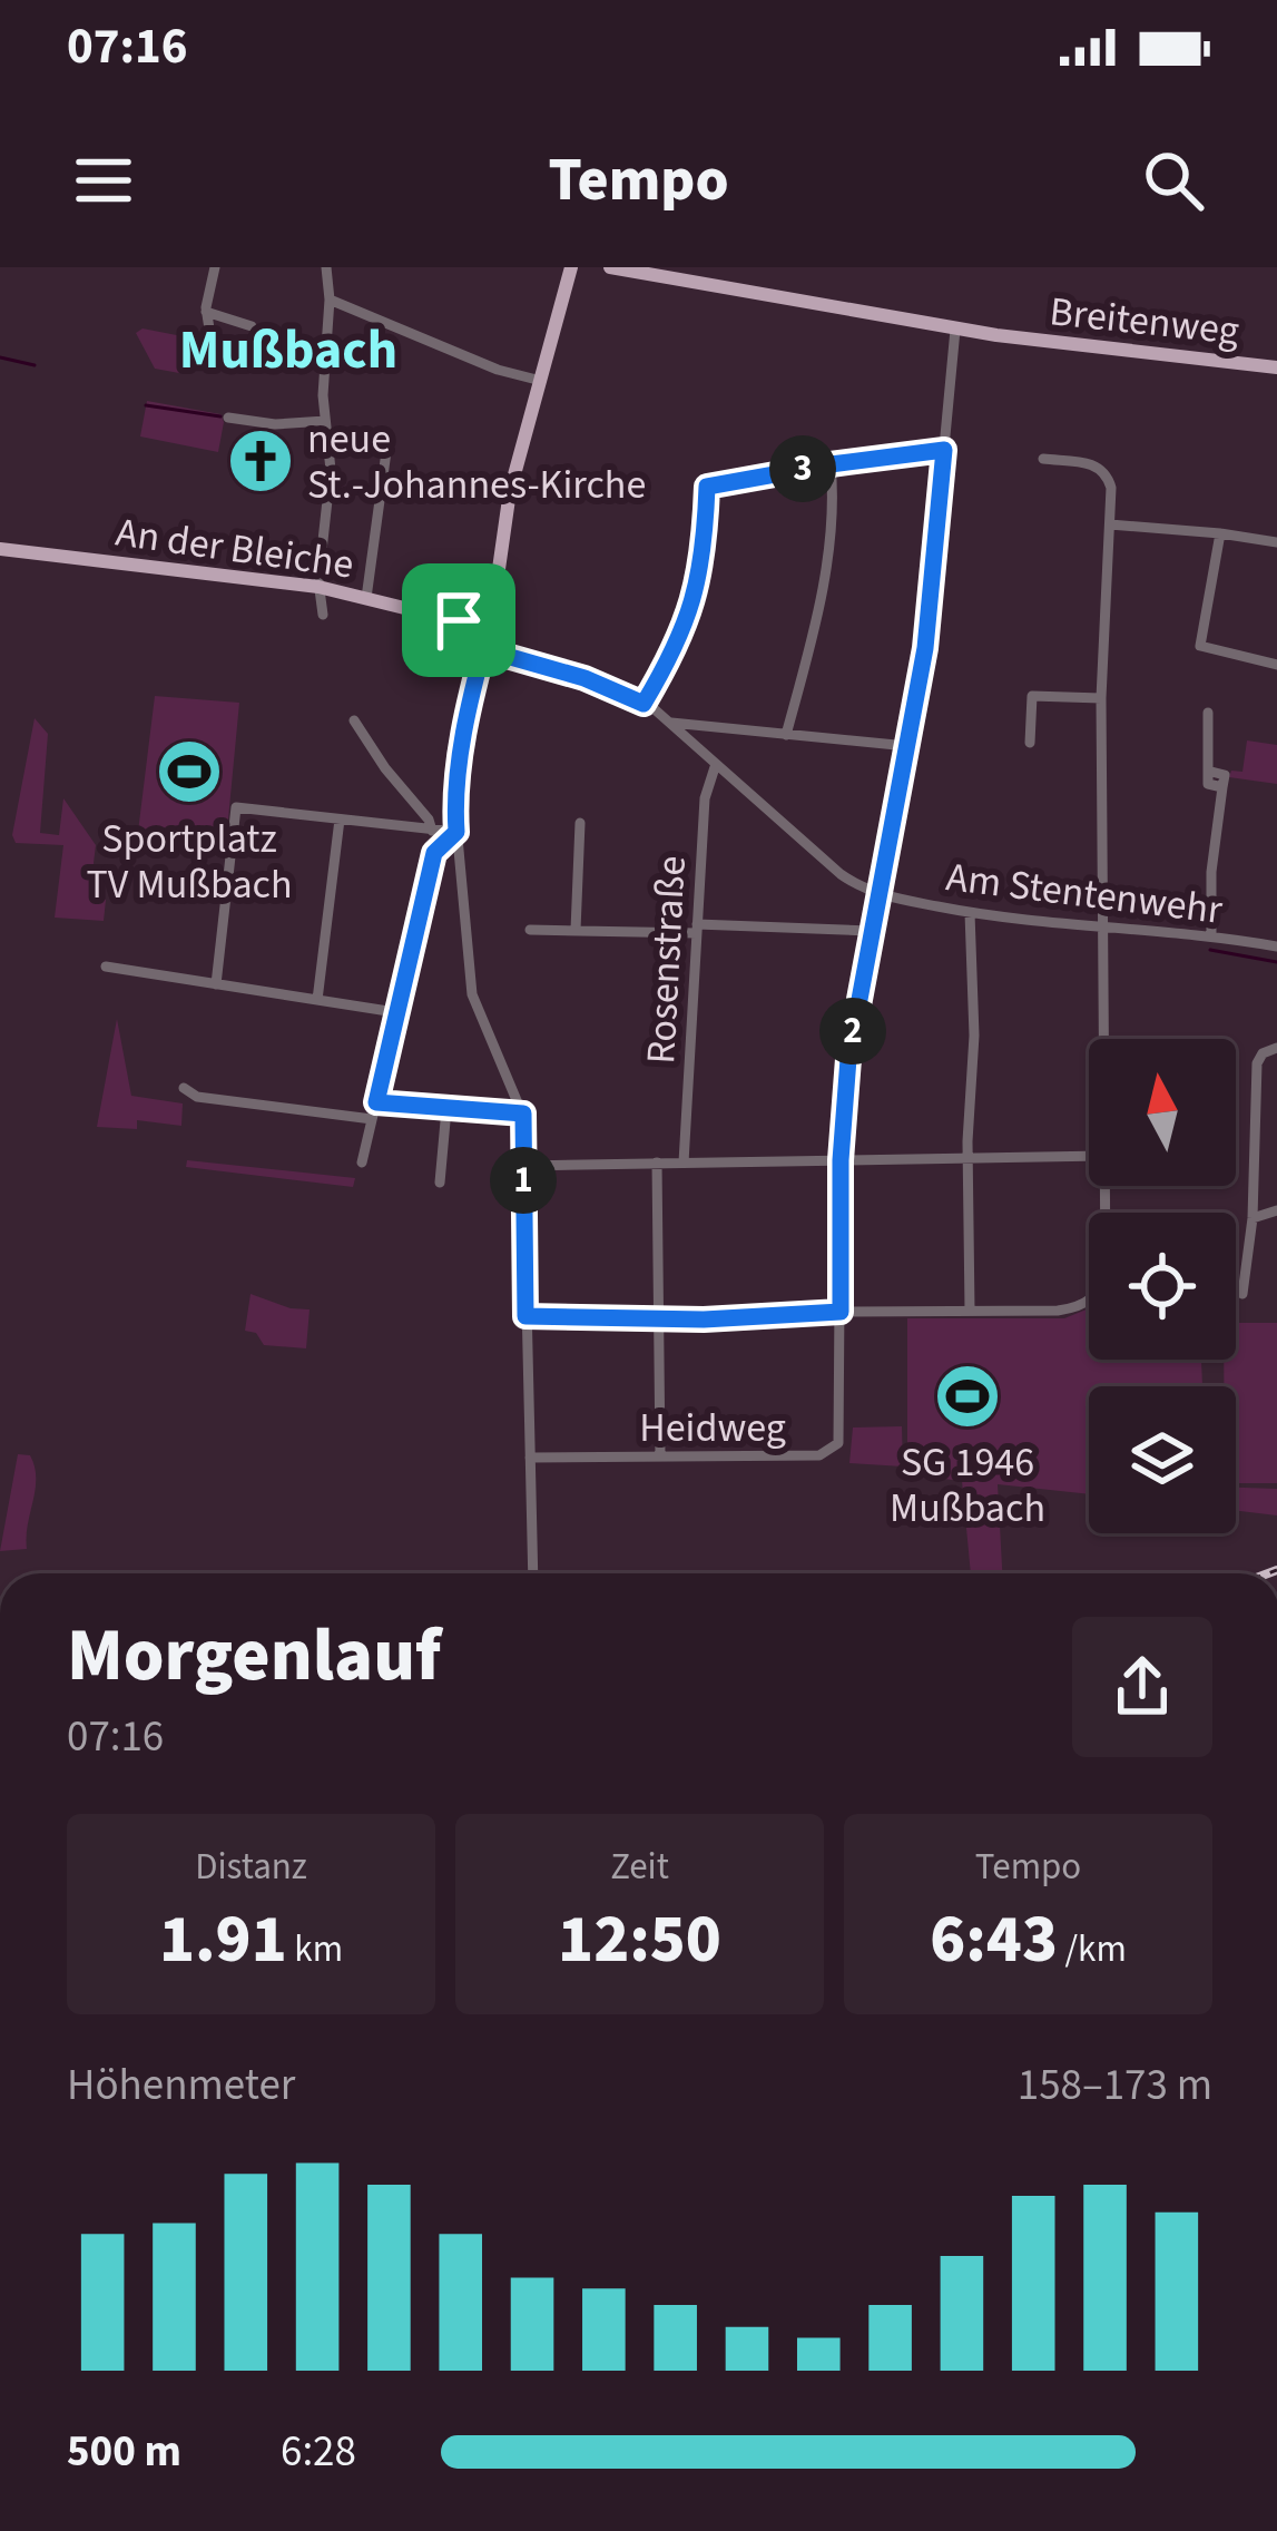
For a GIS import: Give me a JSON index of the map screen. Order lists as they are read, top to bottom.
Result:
{
  "streets": {
    "main road": ["Breitenweg", "An der Bleiche"],
    "street": ["Am Stentenwehr", "Rosenstraße", "Heidweg"]
  },
  "crossings": [
    ["An der Bleiche", "Am Stentenwehr"],
    ["Am Stentenwehr", "Rosenstraße"]
  ],
  "districts": ["Mußbach"],
  "places": {
    "church": ["neue St.-Johannes-Kirche"],
    "sports": ["Sportplatz TV Mußbach", "SG 1946 Mußbach"]
  },
  "north": "top",
  "page": {
    "status": "07:16",
    "header": "Tempo",
    "pins": ["3", "2", "1"],
    "heading": ["Morgenlauf", "07:16"],
    "stats": [
      ["Distanz", "1.91 km"],
      ["Zeit", "12:50"],
      ["Tempo", "6:43 /km"]
    ],
    "chart": ["Höhenmeter", "158–173 m"],
    "list": [
      {
        "name": "500 m",
        "note": "6:28"
      }
    ]
  }
}
